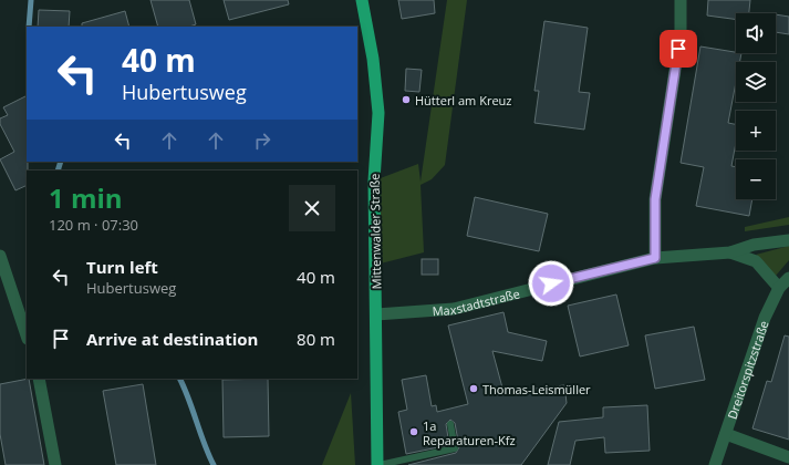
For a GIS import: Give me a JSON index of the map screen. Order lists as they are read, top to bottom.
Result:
{
  "streets": {
    "main road": ["Mittenwalder Straße"],
    "street": ["Maxstadtstraße", "Dreitorspitzstraße"]
  },
  "crossings": [
    ["Mittenwalder Straße", "Maxstadtstraße"],
    ["Maxstadtstraße", "Dreitorspitzstraße"]
  ],
  "places": ["Hütterl am Kreuz", "Thomas-Leismüller", "1a Reparaturen-Kfz"],
  "page": {
    "map_buttons": ["+", "−"],
    "turn": ["40 m", "Hubertusweg"],
    "heading": ["1 min", "120 m · 07:30"],
    "list": [
      {
        "name": "Turn left",
        "note": "Hubertusweg",
        "value": "40 m"
      },
      {
        "name": "Arrive at destination",
        "value": "80 m"
      }
    ]
  }
}
